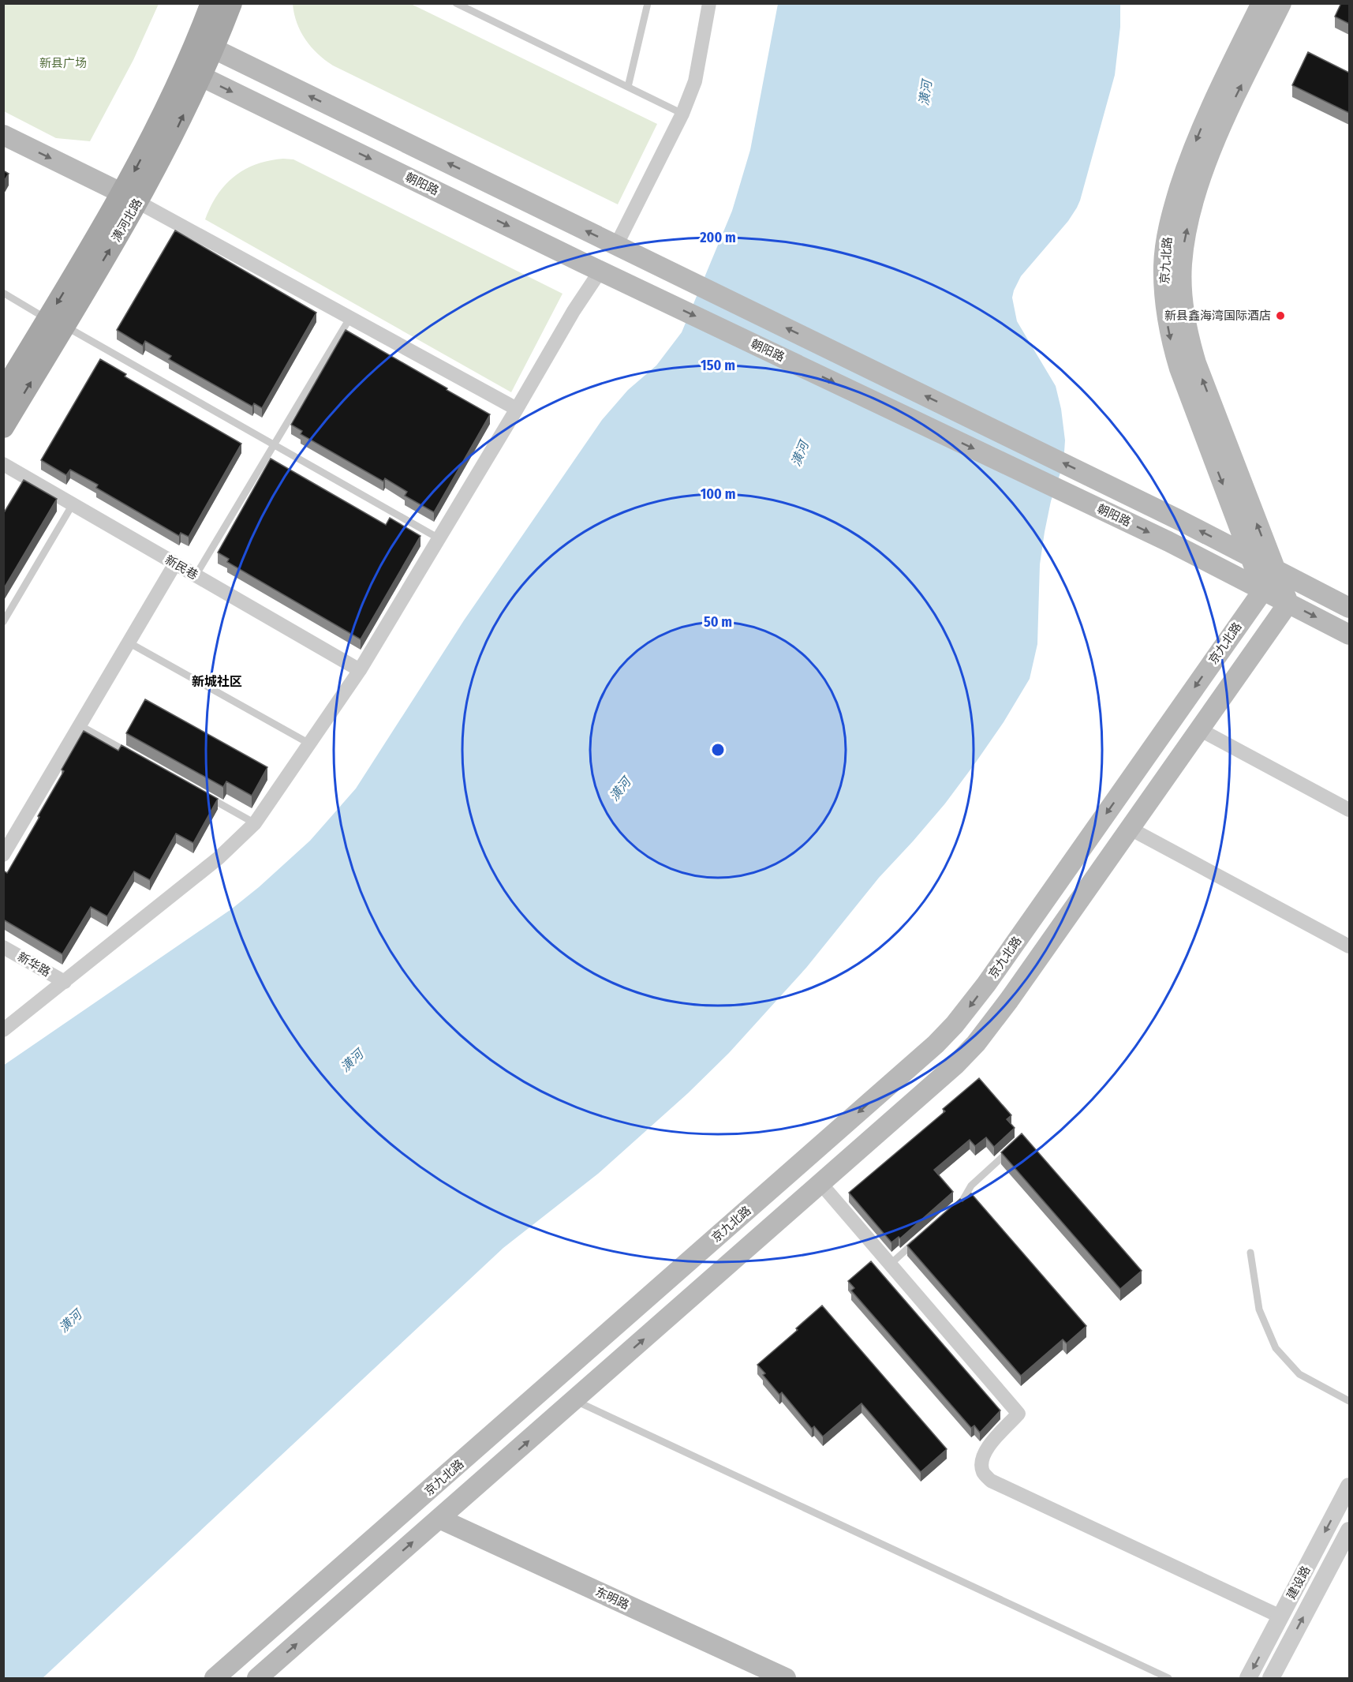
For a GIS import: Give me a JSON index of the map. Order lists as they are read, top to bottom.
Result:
{
  "streets": {
    "main road": [
      "朝阳路",
      "潢河北路",
      "京九北路",
      "东明路"
    ],
    "street": ["新民巷", "新华路", "建设路"]
  },
  "crossings": [
    ["朝阳路", "潢河北路"],
    ["朝阳路", "京九北路"]
  ],
  "districts": ["新城社区"],
  "water": ["潢河"],
  "parks": ["新县广场"],
  "places": ["新县鑫海湾国际酒店"],
  "rings": [
    "200 m",
    "150 m",
    "100 m",
    "50 m"
  ]
}
